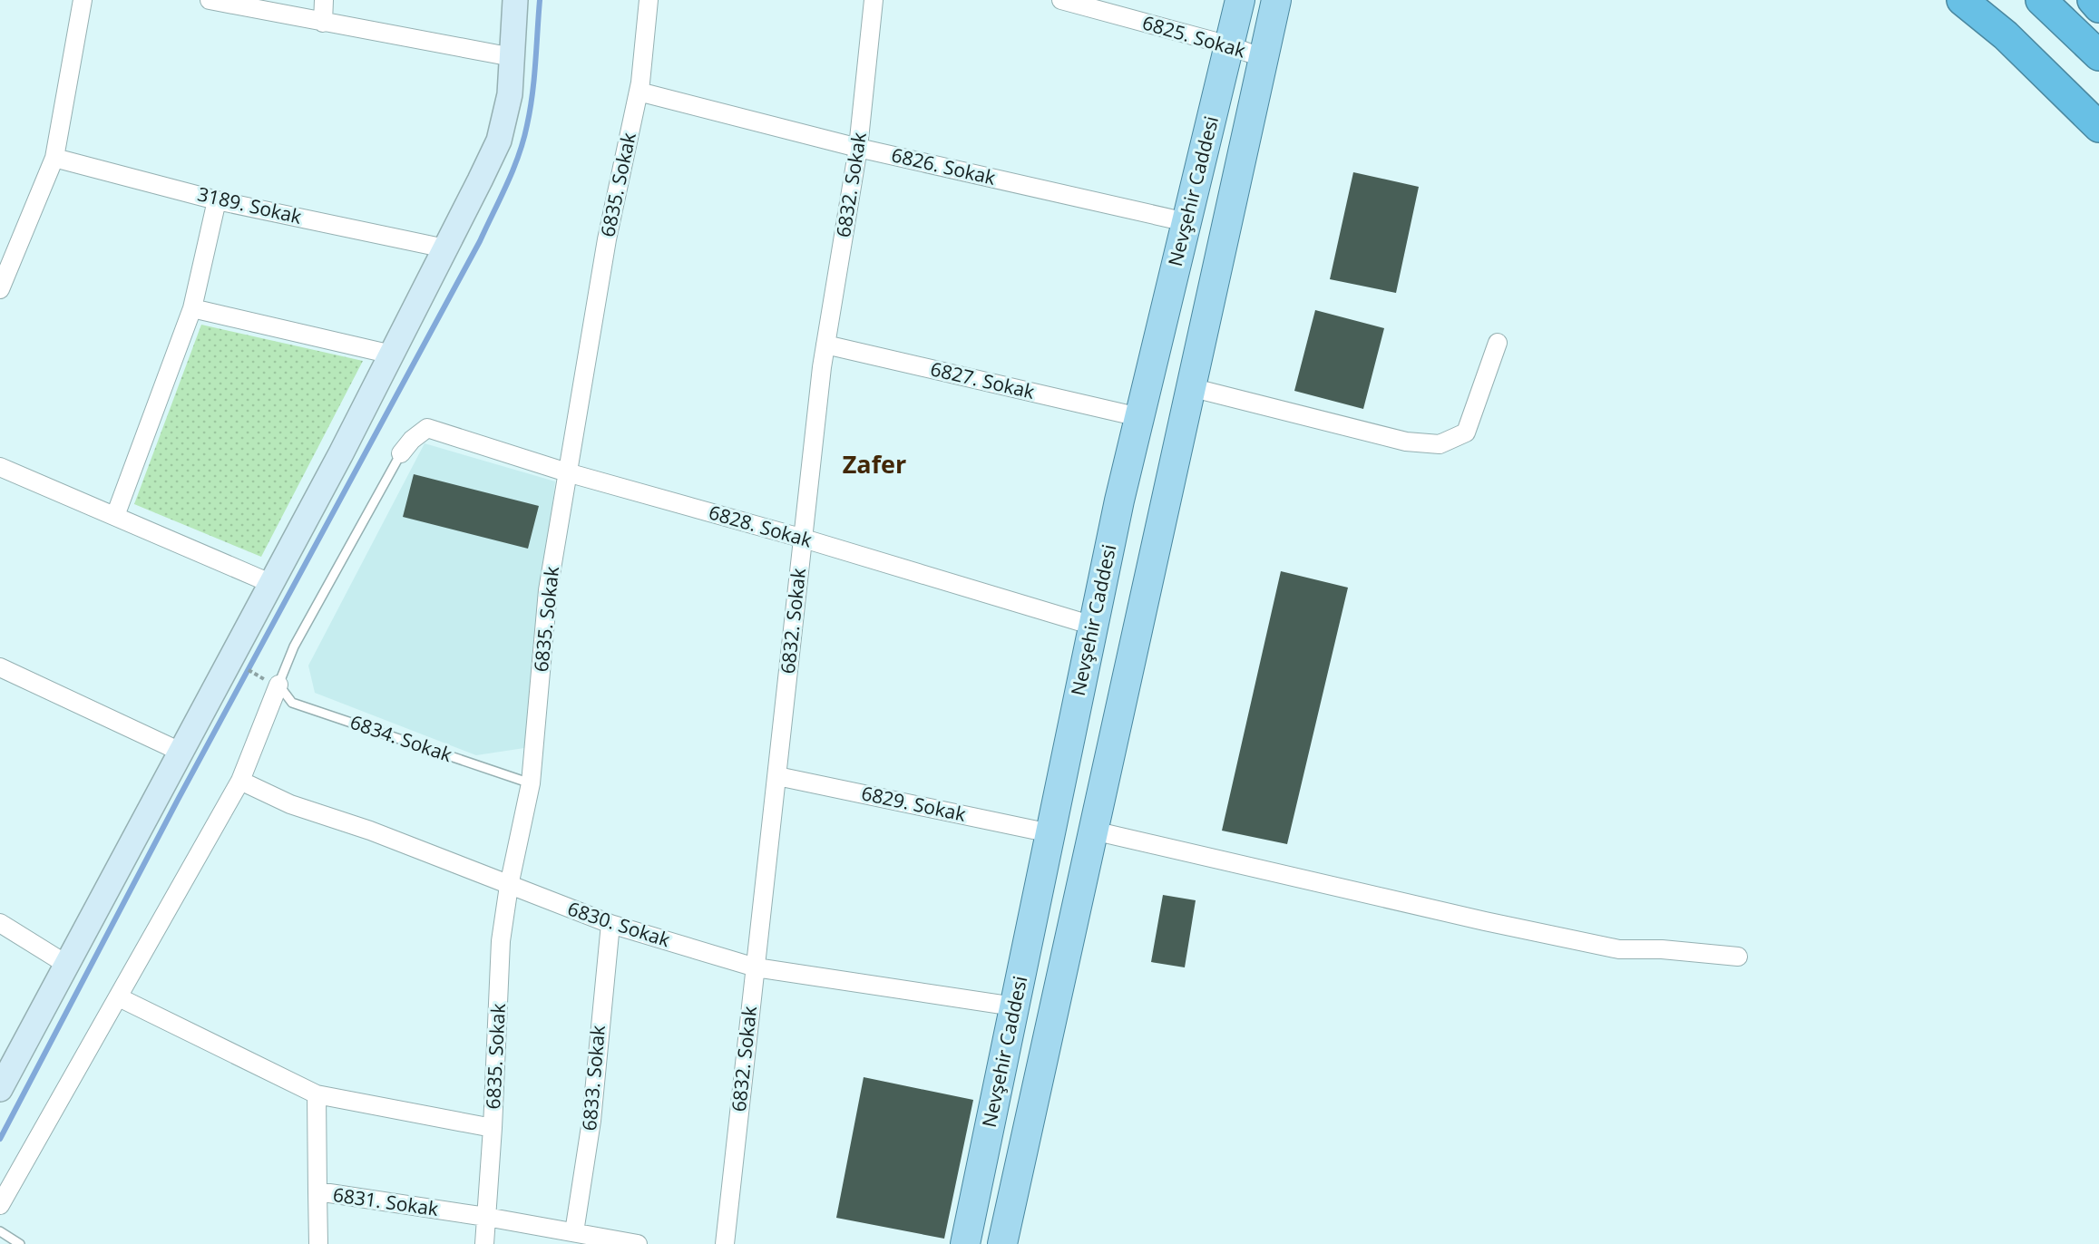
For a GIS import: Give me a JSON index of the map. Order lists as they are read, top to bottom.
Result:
{
  "streets": {
    "main road": ["Nevşehir Caddesi"],
    "street": [
      "6825. Sokak",
      "6826. Sokak",
      "6835. Sokak",
      "6832. Sokak",
      "3189. Sokak",
      "6827. Sokak",
      "6828. Sokak",
      "6829. Sokak",
      "6830. Sokak",
      "6833. Sokak",
      "6831. Sokak"
    ],
    "lane": ["6834. Sokak"]
  },
  "crossings": [
    ["6825. Sokak", "Nevşehir Caddesi"],
    ["6826. Sokak", "6835. Sokak"],
    ["6826. Sokak", "6832. Sokak"],
    ["6826. Sokak", "Nevşehir Caddesi"],
    ["6835. Sokak", "6828. Sokak"],
    ["6835. Sokak", "6834. Sokak"],
    ["6835. Sokak", "6830. Sokak"],
    ["6835. Sokak", "6831. Sokak"],
    ["6832. Sokak", "6827. Sokak"],
    ["6832. Sokak", "6828. Sokak"],
    ["6832. Sokak", "6829. Sokak"],
    ["6832. Sokak", "6830. Sokak"],
    ["Nevşehir Caddesi", "6827. Sokak"],
    ["Nevşehir Caddesi", "6828. Sokak"],
    ["Nevşehir Caddesi", "6829. Sokak"],
    ["Nevşehir Caddesi", "6830. Sokak"],
    ["6830. Sokak", "6833. Sokak"],
    ["6833. Sokak", "6831. Sokak"]
  ],
  "districts": ["Zafer"]
}
